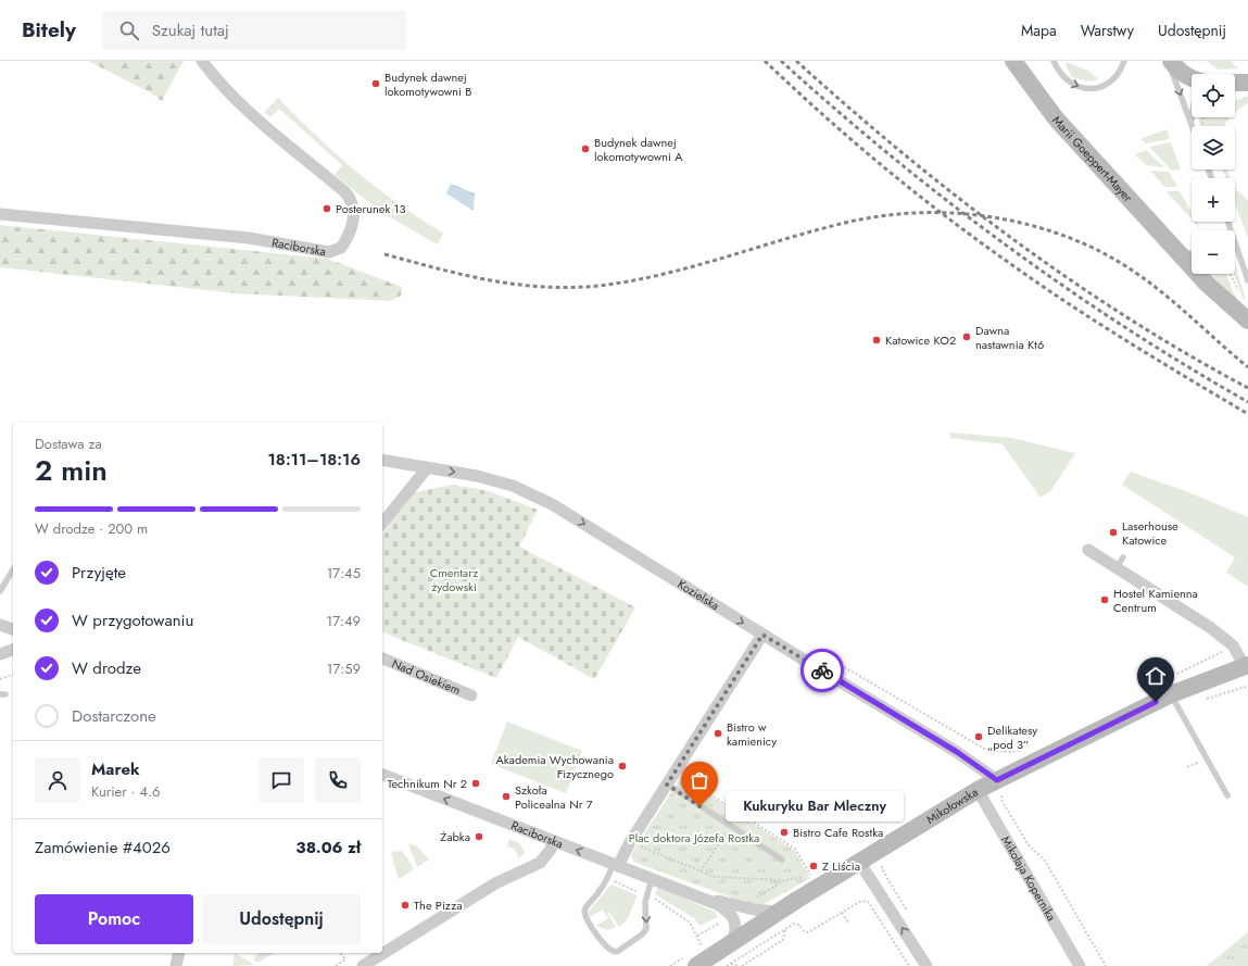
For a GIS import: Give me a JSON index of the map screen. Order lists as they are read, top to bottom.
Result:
{
  "streets": {
    "main road": ["Marii Goeppert-Mayer", "Mikołowska"],
    "street": [
      "Raciborska",
      "Kozielska",
      "Nad Osiekiem",
      "Mikołaja Kopernika"
    ]
  },
  "crossings": [
    ["Raciborska", "Mikołowska"],
    ["Kozielska", "Mikołowska"],
    ["Mikołowska", "Mikołaja Kopernika"]
  ],
  "one_way": ["Kozielska"],
  "parks": ["Cmentarz żydowski", "Plac doktora Józefa Rostka"],
  "places": [
    "Budynek dawnej lokomotywowni B",
    "Budynek dawnej lokomotywowni A",
    "Posterunek 13",
    "Dawna nastawnia Kt6",
    "Katowice KO2",
    "Laserhouse Katowice",
    "Hostel Kamienna Centrum",
    "Bistro w kamienicy",
    "Delikatesy „pod 3”",
    "Akademia Wychowania Fizycznego",
    "Technikum Nr 2",
    "Szkoła Policealna Nr 7",
    "Kukuryku Bar Mleczny",
    "Bistro Cafe Rostka",
    "Żabka",
    "Z Liścia",
    "The Pizza"
  ],
  "page": {
    "header": "Bitely",
    "search": "Szukaj tutaj",
    "nav": ["Mapa", "Warstwy", "Udostępnij"],
    "map_buttons": ["+", "−"],
    "heading": ["2 min", "Dostawa za", "18:11–18:16"],
    "panel": [
      "Marek",
      "Kurier · 4.6",
      "Zamówienie #4026",
      "38.06 zł"
    ],
    "bar": "W drodze · 200 m",
    "list": [
      ["Przyjęte", "17:45"],
      ["W przygotowaniu", "17:49"],
      ["W drodze", "17:59"],
      "Dostarczone"
    ],
    "bubble": "Kukuryku Bar Mleczny",
    "buttons": ["Pomoc", "Udostępnij"]
  }
}
